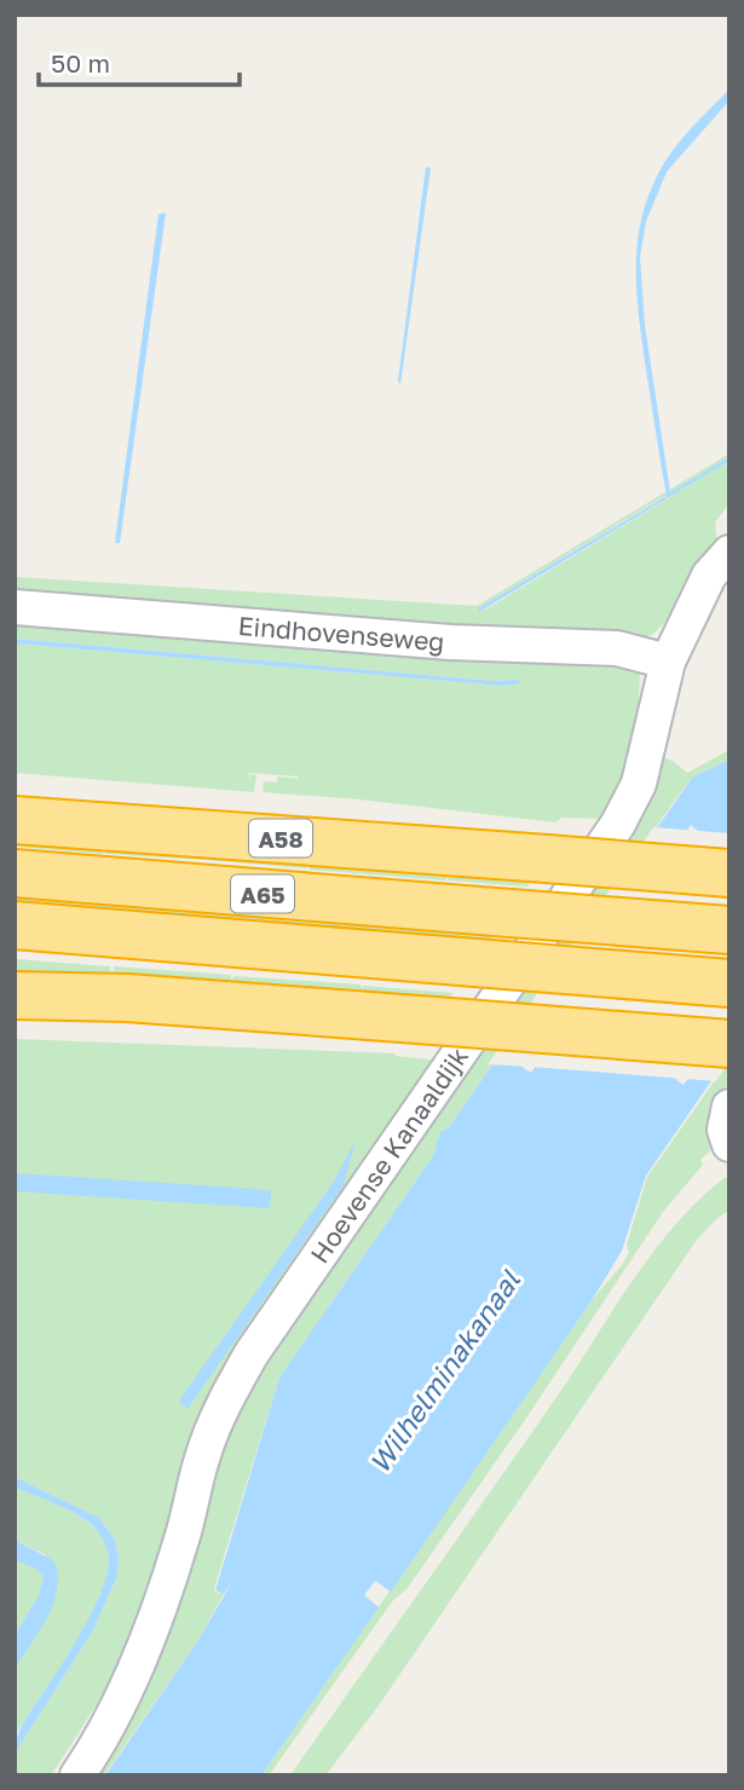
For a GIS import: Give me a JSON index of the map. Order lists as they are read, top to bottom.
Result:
{
  "streets": {
    "highway": ["A58", "A65"],
    "street": ["Eindhovenseweg", "Hoevense Kanaaldijk"]
  },
  "crossings": [
    ["Eindhovenseweg", "Hoevense Kanaaldijk"]
  ],
  "water": ["Wilhelminakanaal"],
  "scale_bar": "50 m"
}
